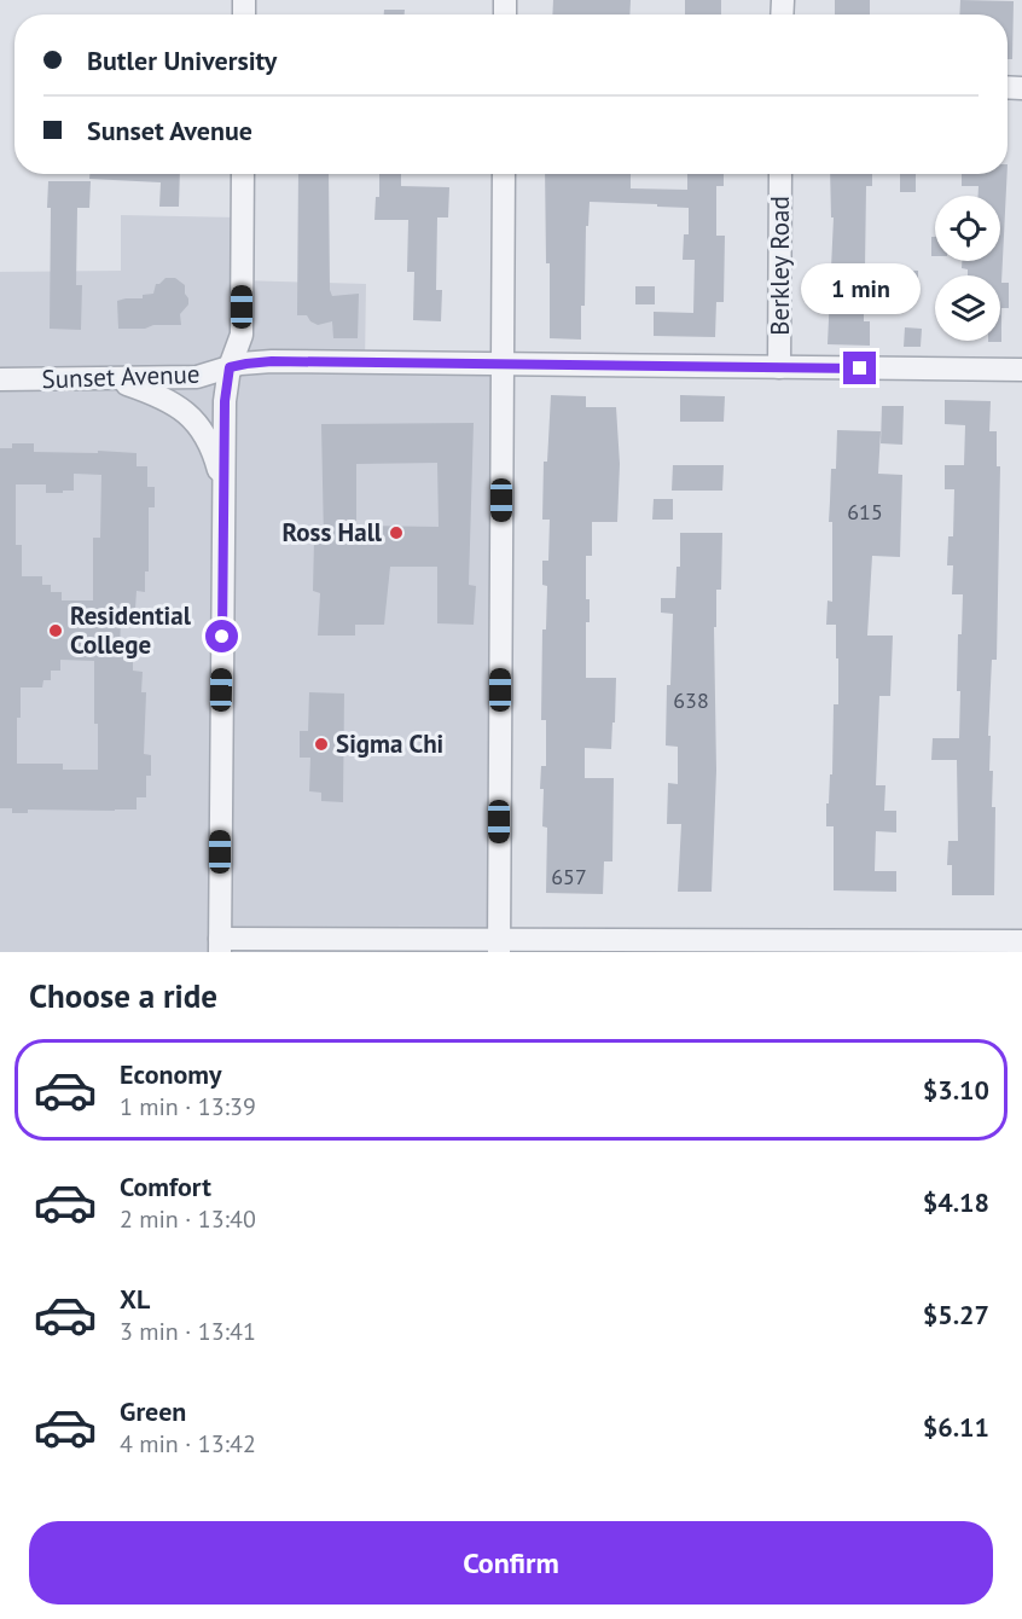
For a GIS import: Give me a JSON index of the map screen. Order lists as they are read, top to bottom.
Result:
{
  "streets": {
    "street": ["Berkley Road", "Sunset Avenue"]
  },
  "crossings": [
    ["Berkley Road", "Sunset Avenue"]
  ],
  "places": ["Ross Hall", "Residential College", "Sigma Chi"],
  "house_numbers": ["615", "638", "657"],
  "page": {
    "banner": ["Butler University", "Sunset Avenue"],
    "bubble": "1 min",
    "heading": "Choose a ride",
    "list": [
      {
        "name": "Economy",
        "note": "1 min · 13:39",
        "value": "$3.10"
      },
      {
        "name": "Comfort",
        "note": "2 min · 13:40",
        "value": "$4.18"
      },
      {
        "name": "XL",
        "note": "3 min · 13:41",
        "value": "$5.27"
      },
      {
        "name": "Green",
        "note": "4 min · 13:42",
        "value": "$6.11"
      }
    ],
    "buttons": "Confirm"
  }
}
